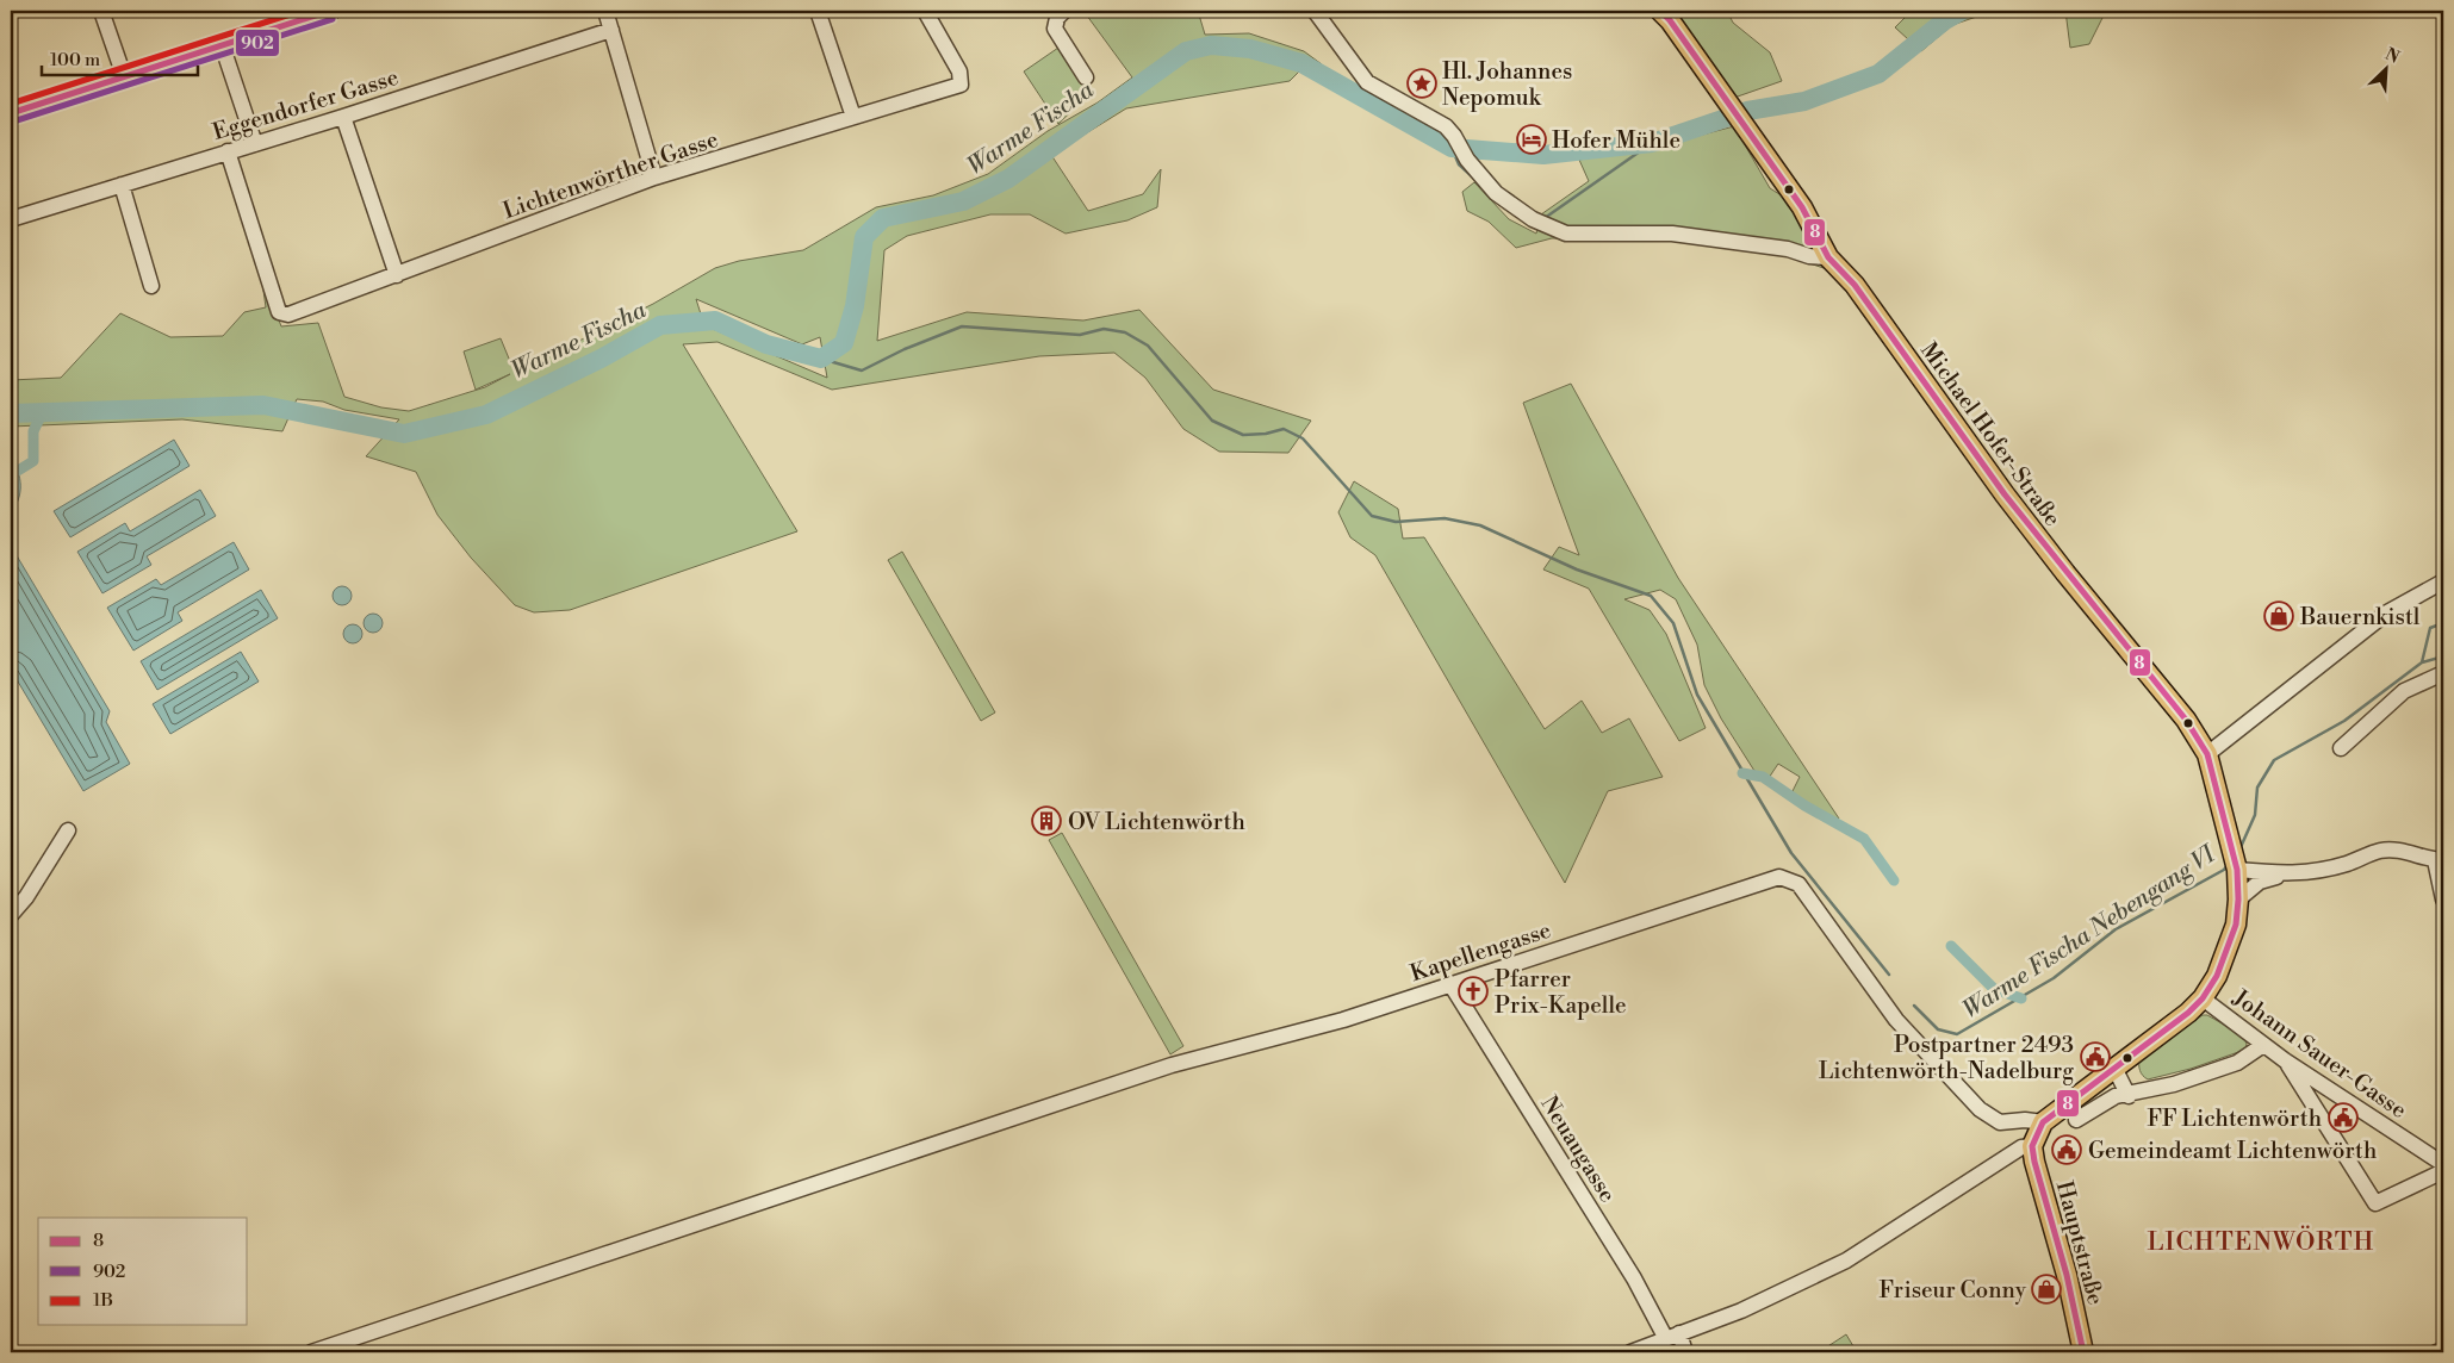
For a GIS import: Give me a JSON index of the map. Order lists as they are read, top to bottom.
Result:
{
  "streets": {
    "main road": ["Michael Hofer-Straße", "Hauptstraße"],
    "street": [
      "Eggendorfer Gasse",
      "Lichtenwörther Gasse",
      "Kapellengasse",
      "Johann Sauer-Gasse",
      "Neuaugasse"
    ]
  },
  "crossings": [
    ["Eggendorfer Gasse", "Lichtenwörther Gasse"],
    ["Michael Hofer-Straße", "Kapellengasse"],
    ["Michael Hofer-Straße", "Johann Sauer-Gasse"],
    ["Kapellengasse", "Neuaugasse"]
  ],
  "districts": ["LICHTENWÖRTH"],
  "water": ["Warme Fischa", "Warme Fischa Nebengang VI"],
  "places": {
    "place": ["Hl. Johannes Nepomuk"],
    "hotel": ["Hofer Mühle"],
    "shop": ["Bauernkistl", "Friseur Conny"],
    "building": ["OV Lichtenwörth"],
    "church": ["Pfarrer Prix-Kapelle"],
    "public building": ["Postpartner 2493 Lichtenwörth-Nadelburg", "FF Lichtenwörth", "Gemeindeamt Lichtenwörth"]
  },
  "lines": ["transit line 8", "transit line 1B", "transit line 902"],
  "legend": ["8", "902", "1B"],
  "scale_bar": "100 m",
  "north": "top right"
}
